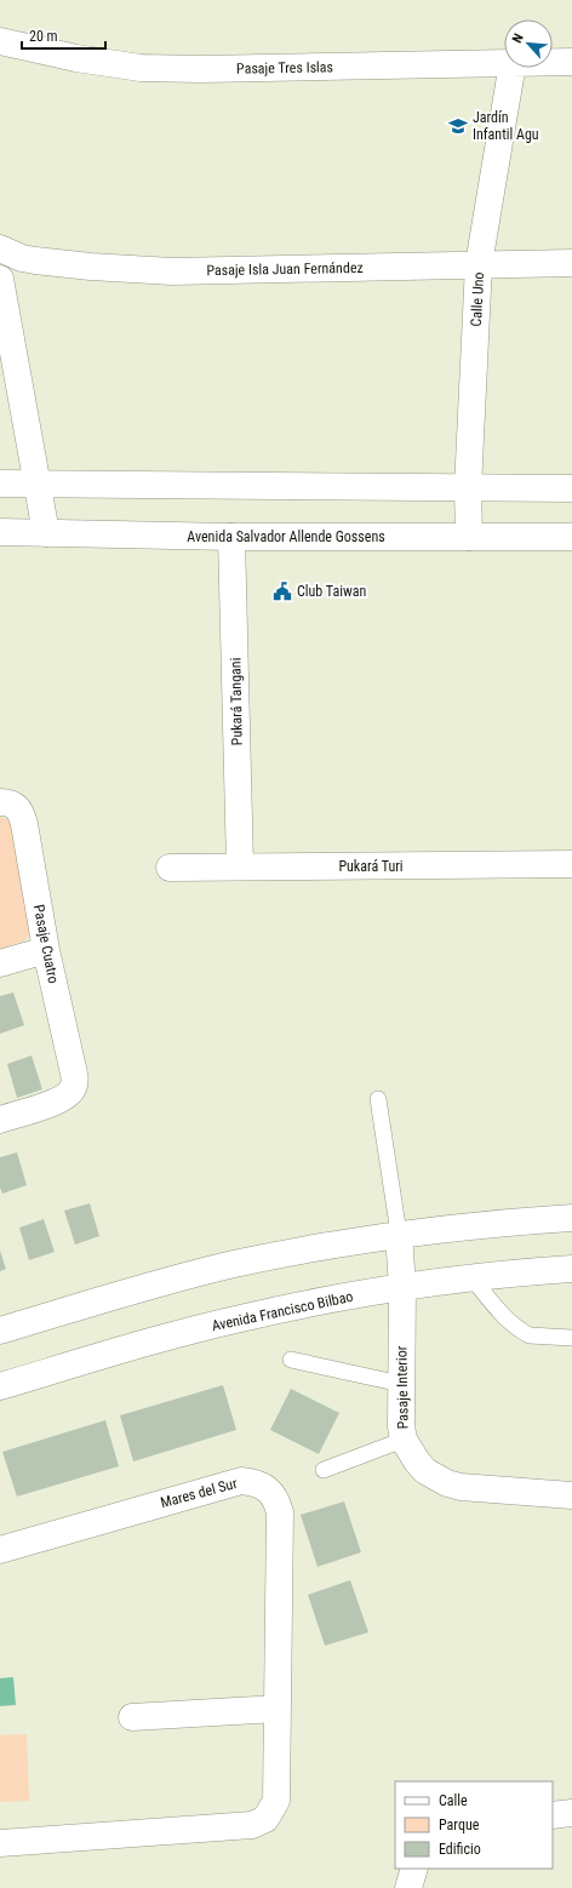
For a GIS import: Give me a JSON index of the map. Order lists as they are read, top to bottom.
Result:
{
  "streets": {
    "street": [
      "Pasaje Tres Islas",
      "Pasaje Isla Juan Fernández",
      "Calle Uno",
      "Avenida Salvador Allende Gossens",
      "Pukará Tangani",
      "Pukará Turi",
      "Pasaje Cuatro",
      "Avenida Francisco Bilbao",
      "Pasaje Interior",
      "Mares del Sur"
    ]
  },
  "crossings": [
    ["Pasaje Isla Juan Fernández", "Calle Uno"],
    ["Calle Uno", "Avenida Salvador Allende Gossens"],
    ["Avenida Salvador Allende Gossens", "Pukará Tangani"],
    ["Pukará Tangani", "Pukará Turi"],
    ["Avenida Francisco Bilbao", "Pasaje Interior"]
  ],
  "places": {
    "school or university": ["Jardín Infantil Agu"],
    "public building": ["Club Taiwan"]
  },
  "legend": ["Calle", "Parque", "Edificio"],
  "scale_bar": "20 m",
  "north": "top left"
}
